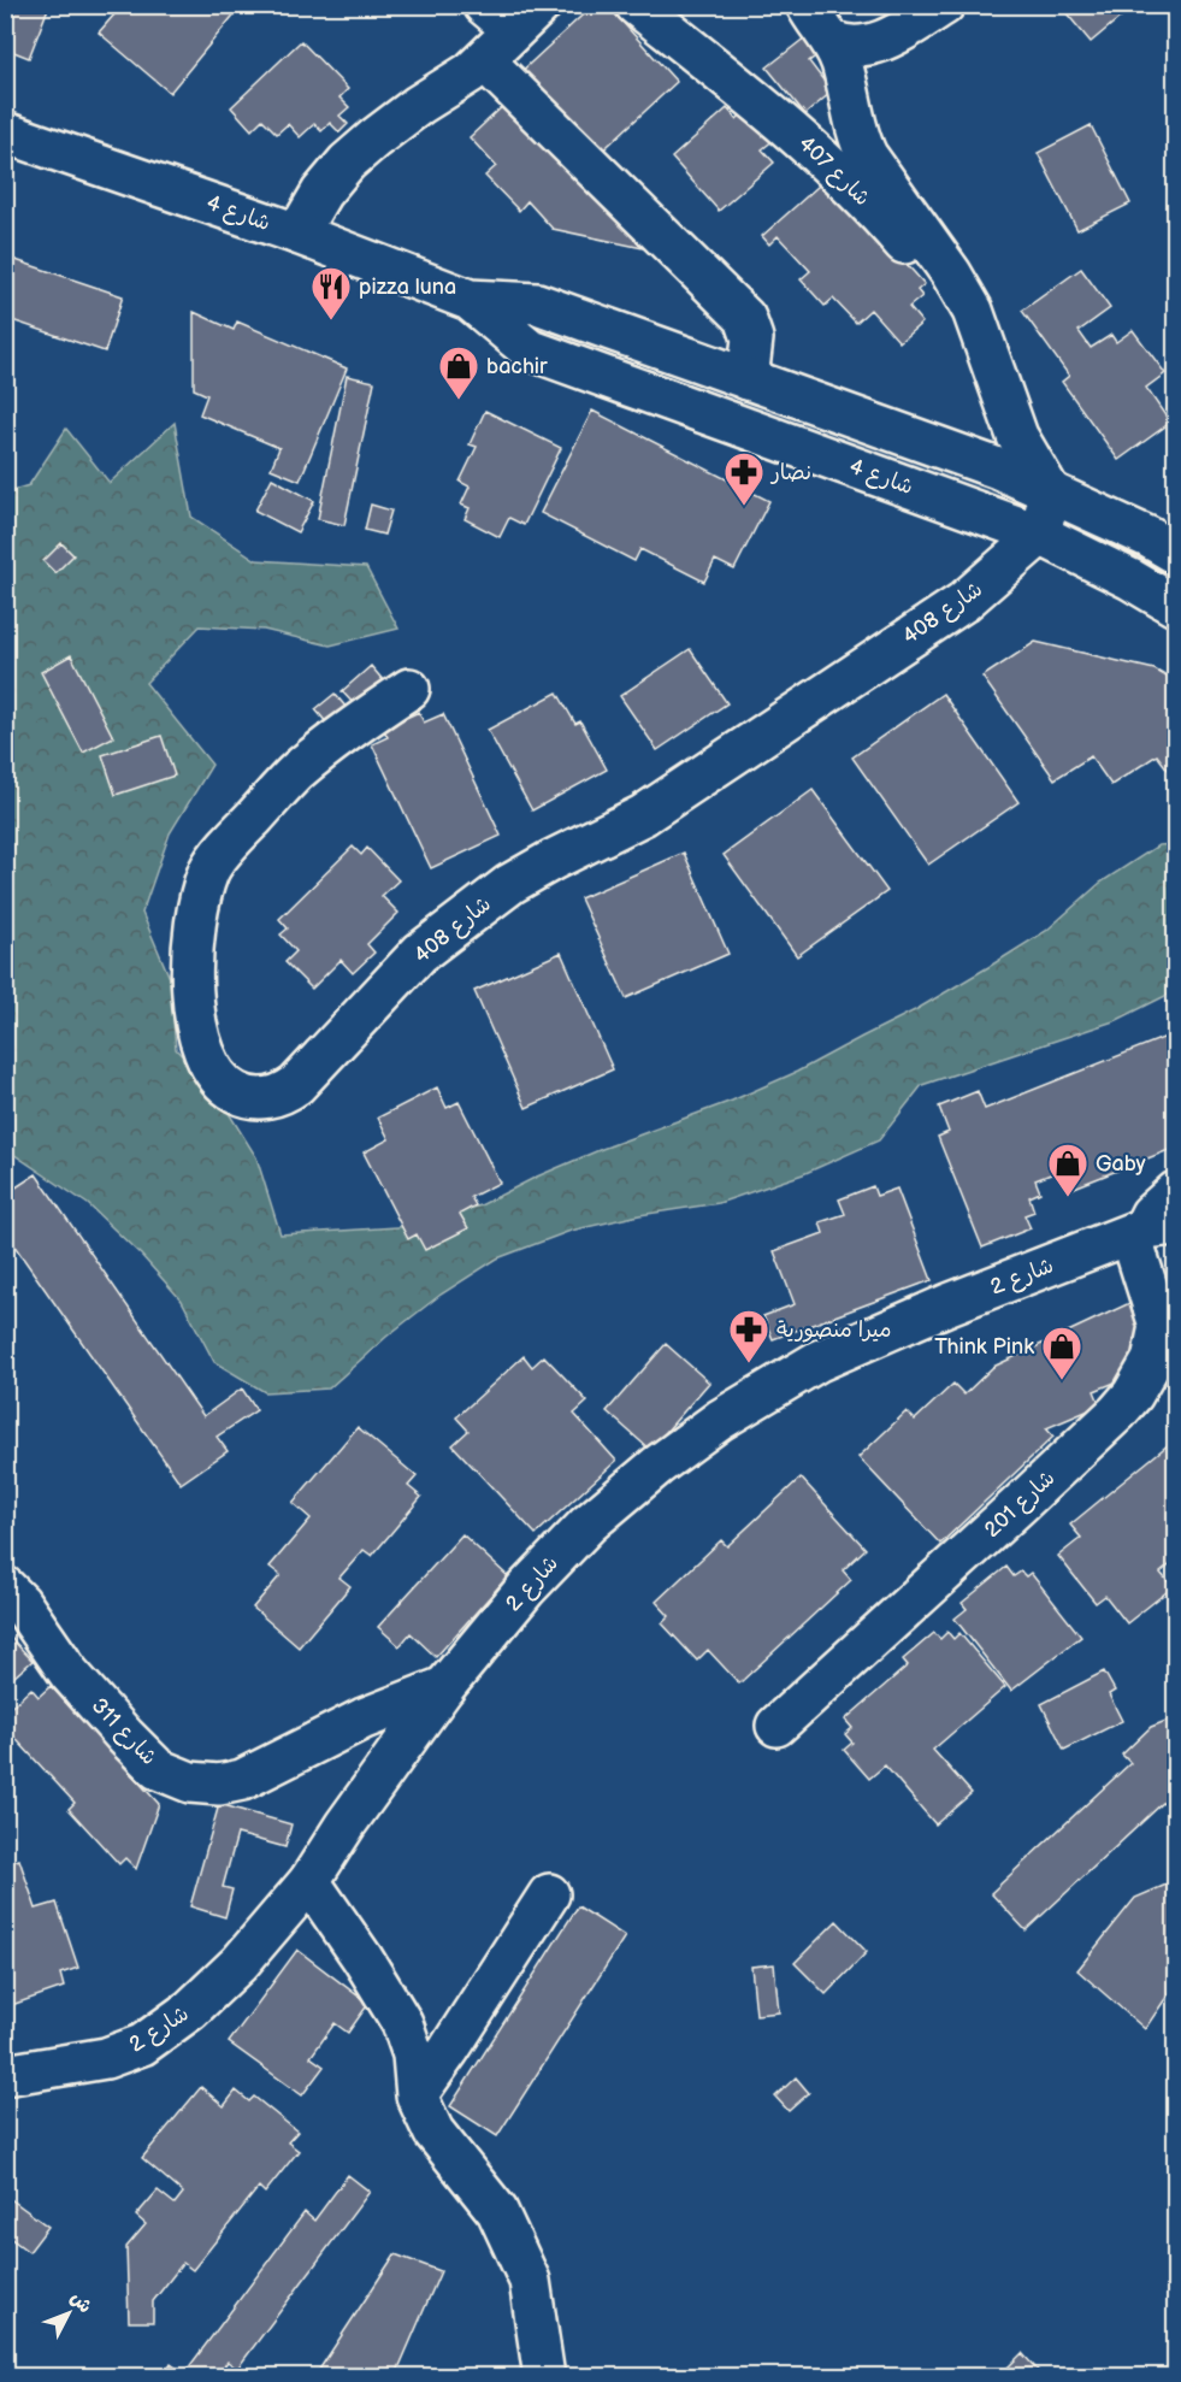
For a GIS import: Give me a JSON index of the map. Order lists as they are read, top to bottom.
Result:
{
  "streets": {
    "street": [
      "شارع 407",
      "شارع 4",
      "شارع 408",
      "شارع 2",
      "شارع 201",
      "شارع 311"
    ]
  },
  "crossings": [
    ["شارع 4", "شارع 408"],
    ["شارع 2", "شارع 201"],
    ["شارع 2", "شارع 311"]
  ],
  "places": {
    "restaurant": ["pizza luna"],
    "shop": ["bachir", "Gaby", "Think Pink"],
    "pharmacy": ["نصار", "ميرا منصورية"]
  },
  "north": "top right"
}
